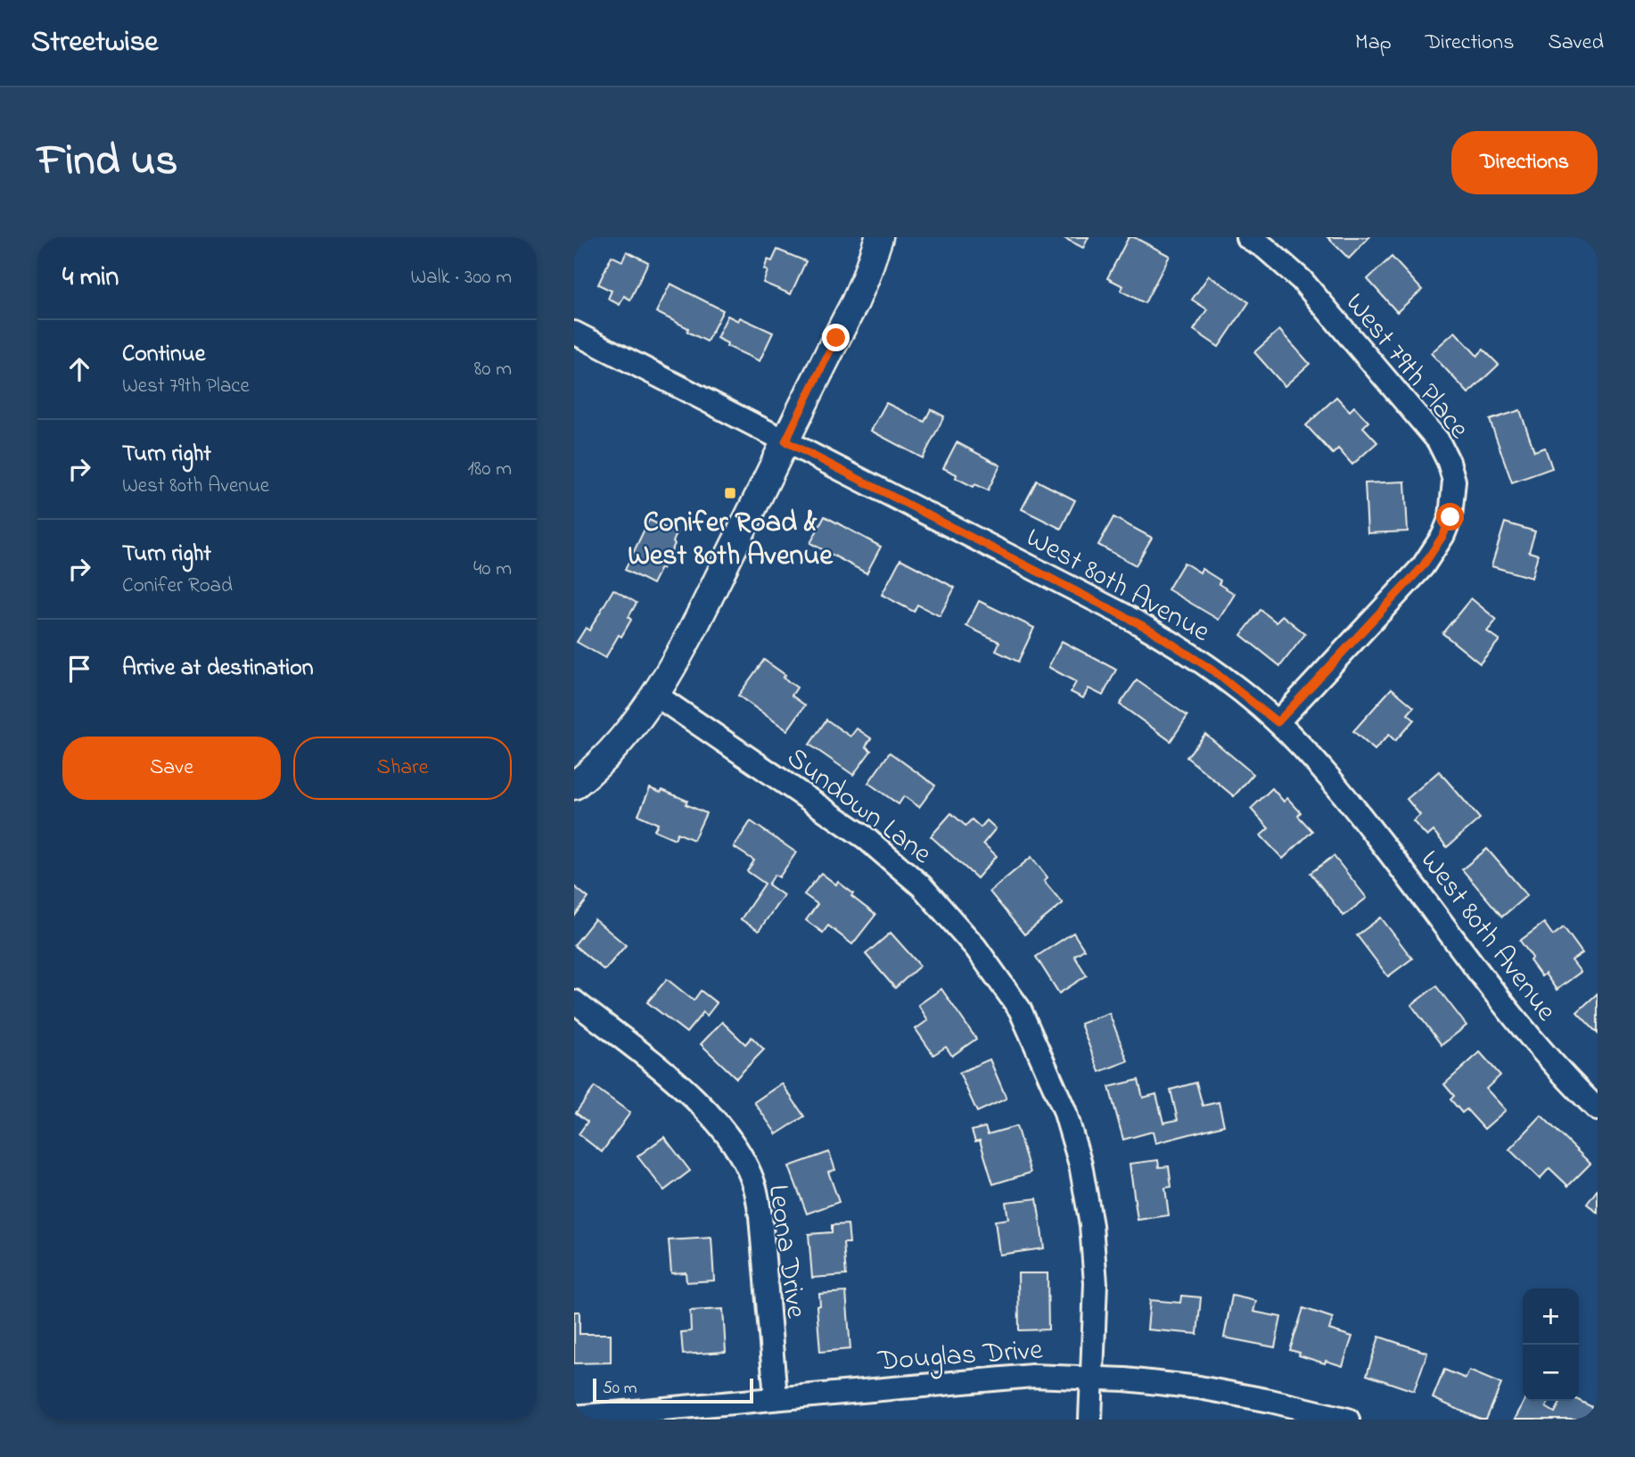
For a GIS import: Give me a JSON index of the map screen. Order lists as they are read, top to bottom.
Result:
{
  "streets": {
    "street": [
      "West 79th Place",
      "West 80th Avenue",
      "Sundown Lane",
      "Leona Drive",
      "Douglas Drive"
    ]
  },
  "crossings": [
    ["West 79th Place", "West 80th Avenue"],
    ["Sundown Lane", "Douglas Drive"],
    ["Leona Drive", "Douglas Drive"]
  ],
  "places": {
    "transit": ["Conifer Road & West 80th Avenue"]
  },
  "scale_bar": "50 m",
  "page": {
    "header": "Streetwise",
    "nav": ["Map", "Directions", "Saved"],
    "title": "Find us",
    "buttons": [
      "Directions",
      ["Save", "Share"]
    ],
    "heading": ["4 min", "Walk · 300 m"],
    "list": [
      ["Continue", "West 79th Place", "80 m"],
      ["Turn right", "West 80th Avenue", "180 m"],
      ["Turn right", "Conifer Road", "40 m"],
      "Arrive at destination"
    ],
    "map_buttons": ["+", "−"],
    "scale": "50 m"
  }
}
